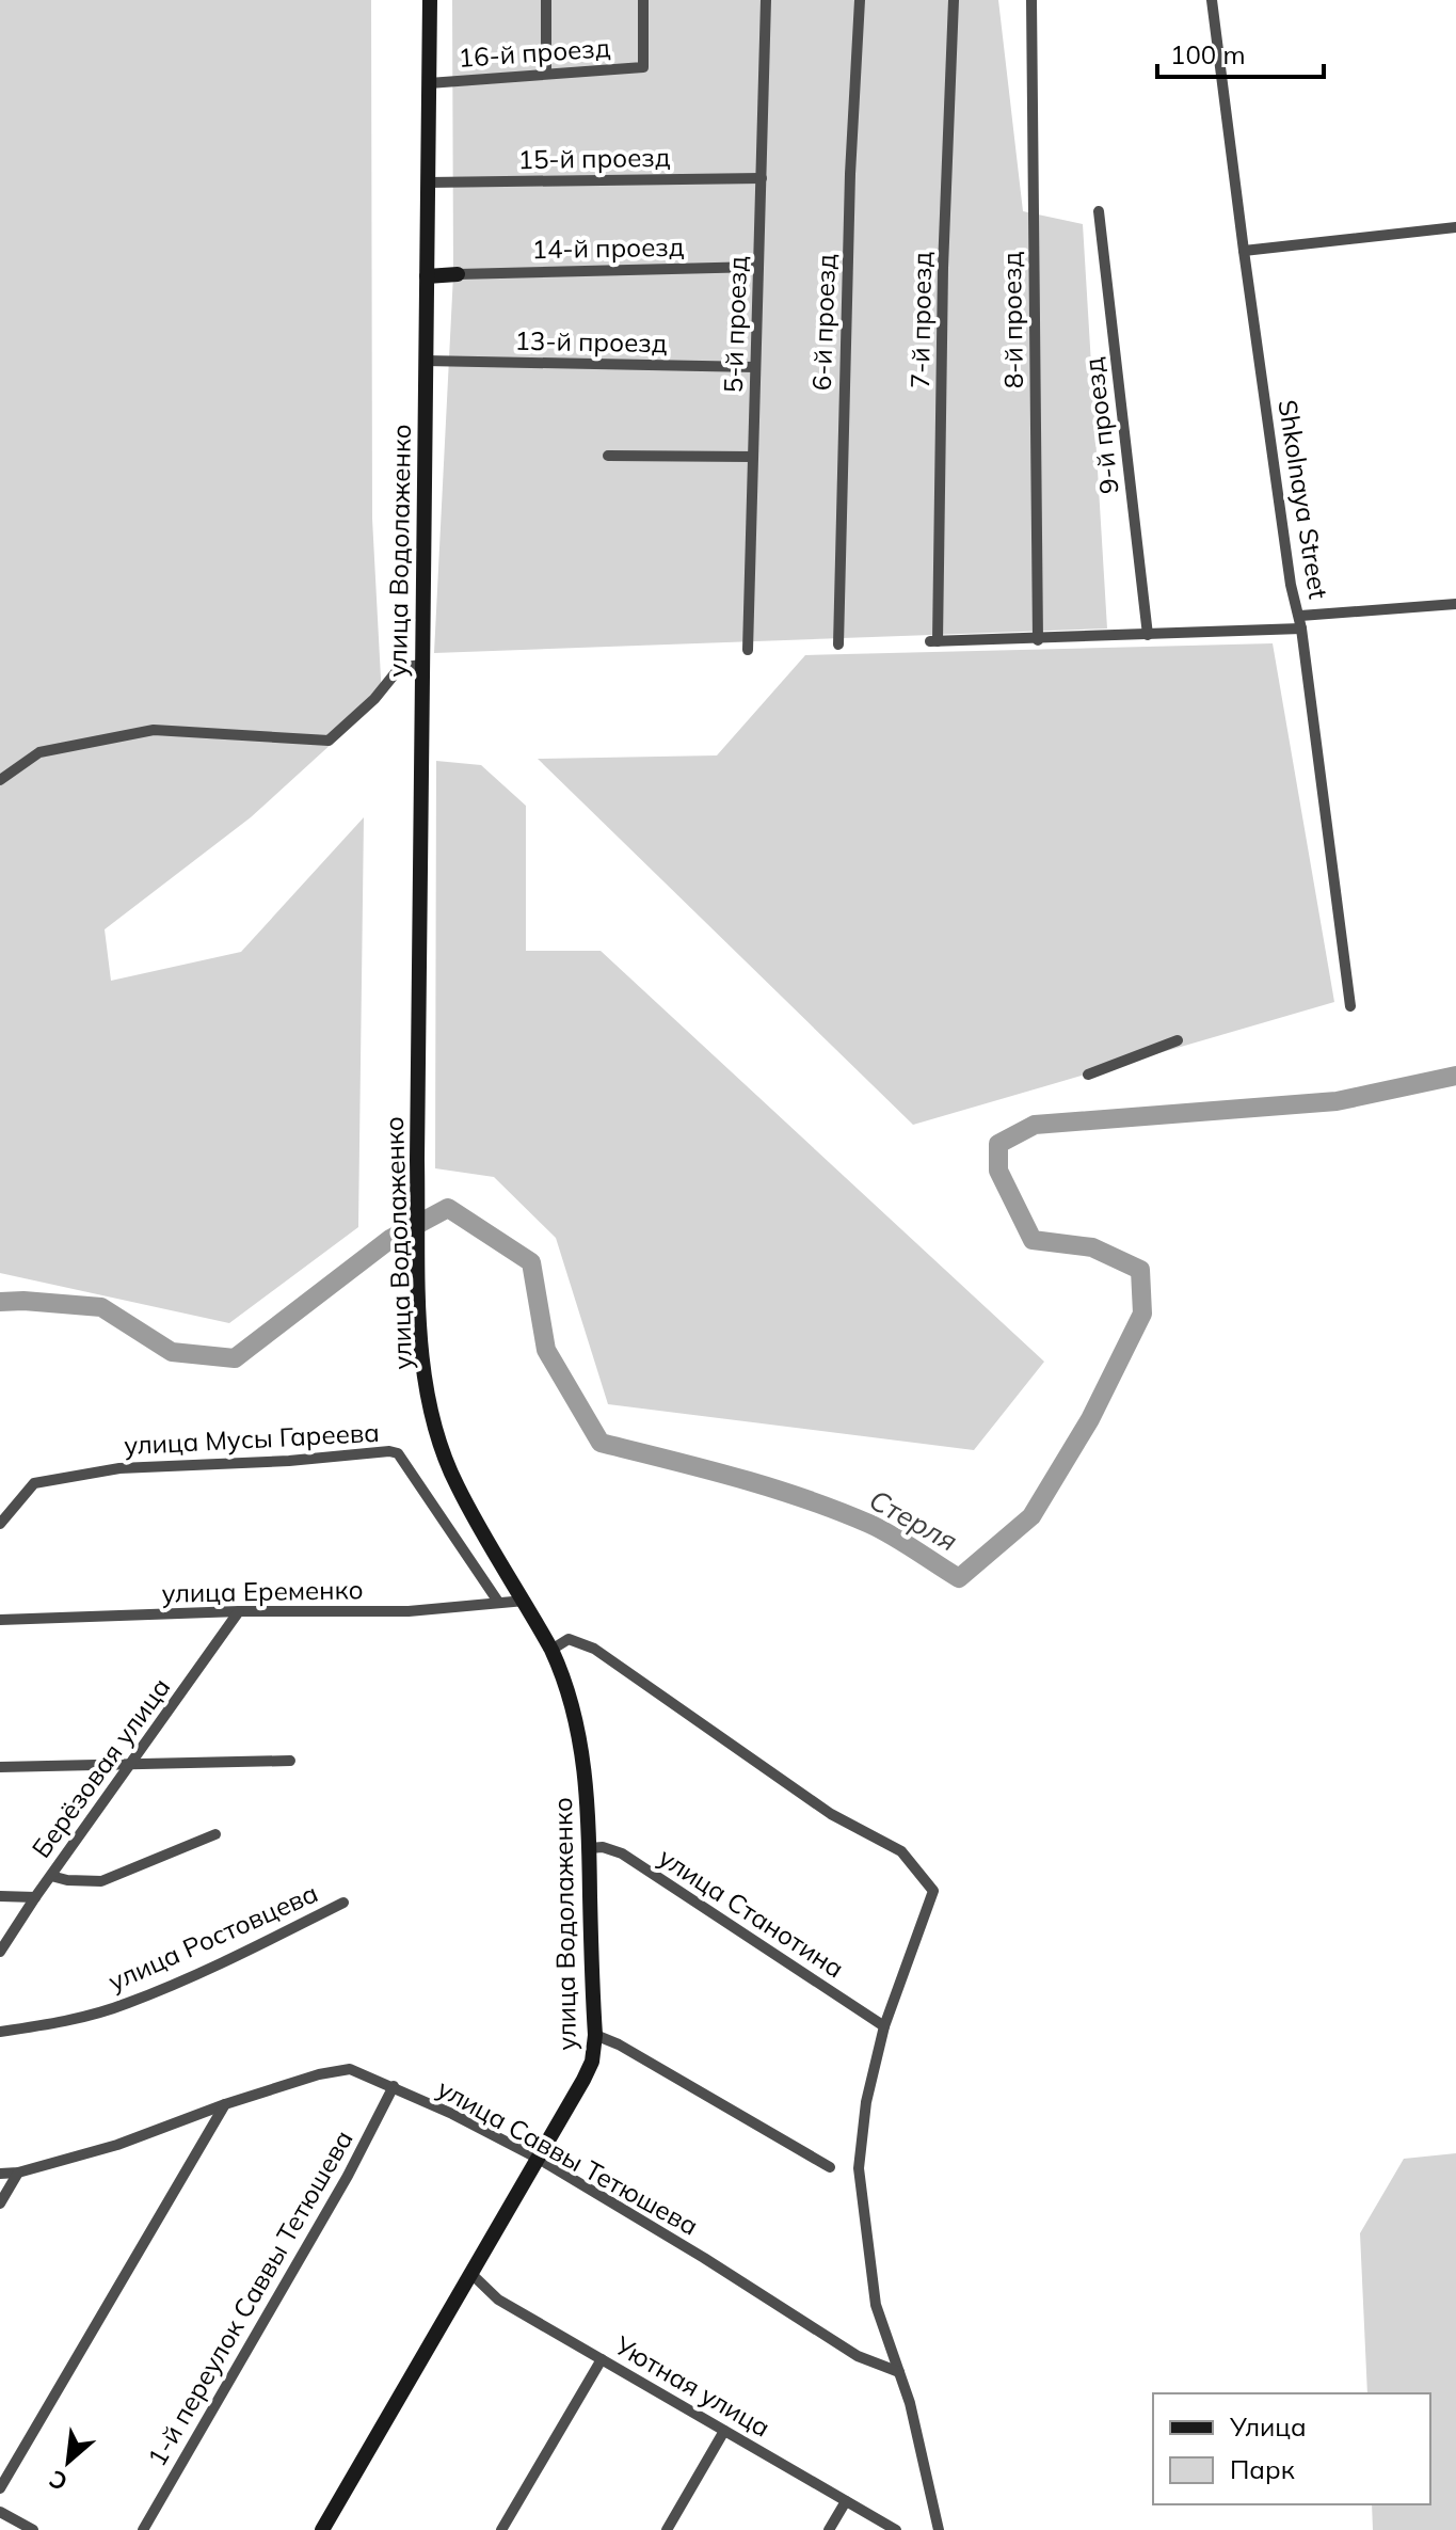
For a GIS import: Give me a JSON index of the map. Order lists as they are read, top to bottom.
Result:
{
  "streets": {
    "main road": ["улица Водолаженко"],
    "street": [
      "16-й проезд",
      "15-й проезд",
      "14-й проезд",
      "7-й проезд",
      "8-й проезд",
      "6-й проезд",
      "5-й проезд",
      "13-й проезд",
      "9-й проезд",
      "Shkolnaya Street",
      "улица Мусы Гареева",
      "улица Еременко",
      "Берёзовая улица",
      "улица Станотина",
      "улица Ростовцева",
      "улица Саввы Тетюшева",
      "1-й переулок Саввы Тетюшева",
      "Уютная улица"
    ]
  },
  "crossings": [
    ["16-й проезд", "улица Водолаженко"],
    ["15-й проезд", "5-й проезд"],
    ["15-й проезд", "улица Водолаженко"],
    ["14-й проезд", "5-й проезд"],
    ["7-й проезд", "8-й проезд"],
    ["5-й проезд", "13-й проезд"],
    ["13-й проезд", "улица Водолаженко"],
    ["улица Водолаженко", "улица Еременко"],
    ["улица Водолаженко", "улица Станотина"],
    ["улица Водолаженко", "улица Саввы Тетюшева"],
    ["улица Водолаженко", "Уютная улица"],
    ["улица Мусы Гареева", "улица Еременко"],
    ["улица Еременко", "Берёзовая улица"],
    ["улица Саввы Тетюшева", "1-й переулок Саввы Тетюшева"]
  ],
  "water": ["Стерля"],
  "legend": ["Улица", "Парк"],
  "scale_bar": "100 m",
  "north": "bottom left"
}
